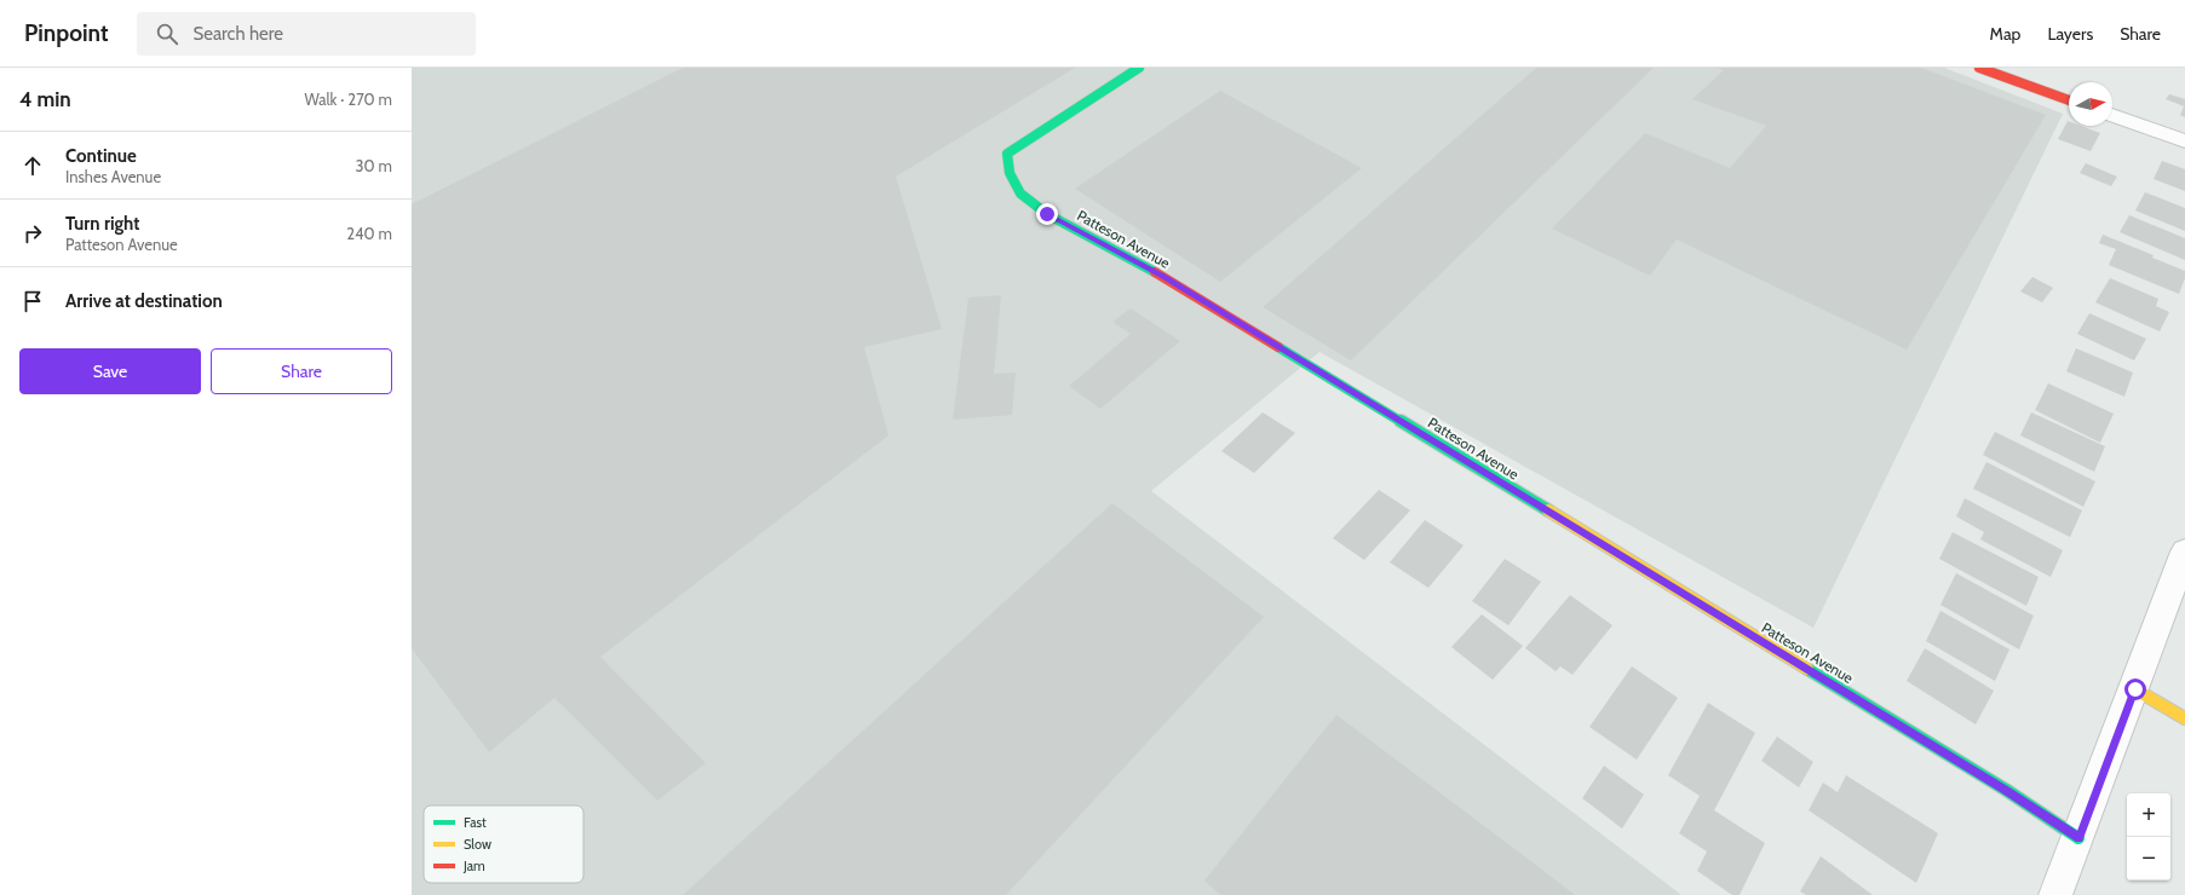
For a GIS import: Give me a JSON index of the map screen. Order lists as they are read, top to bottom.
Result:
{
  "streets": {
    "street": ["Patteson Avenue"]
  },
  "legend": ["Fast", "Slow", "Jam"],
  "north": "right",
  "page": {
    "header": "Pinpoint",
    "search": "Search here",
    "nav": ["Map", "Layers", "Share"],
    "heading": ["4 min", "Walk · 270 m"],
    "list": [
      ["Continue", "Inshes Avenue", "30 m"],
      ["Turn right", "Patteson Avenue", "240 m"],
      "Arrive at destination"
    ],
    "buttons": ["Save", "Share"],
    "map_buttons": ["+", "−"]
  }
}
